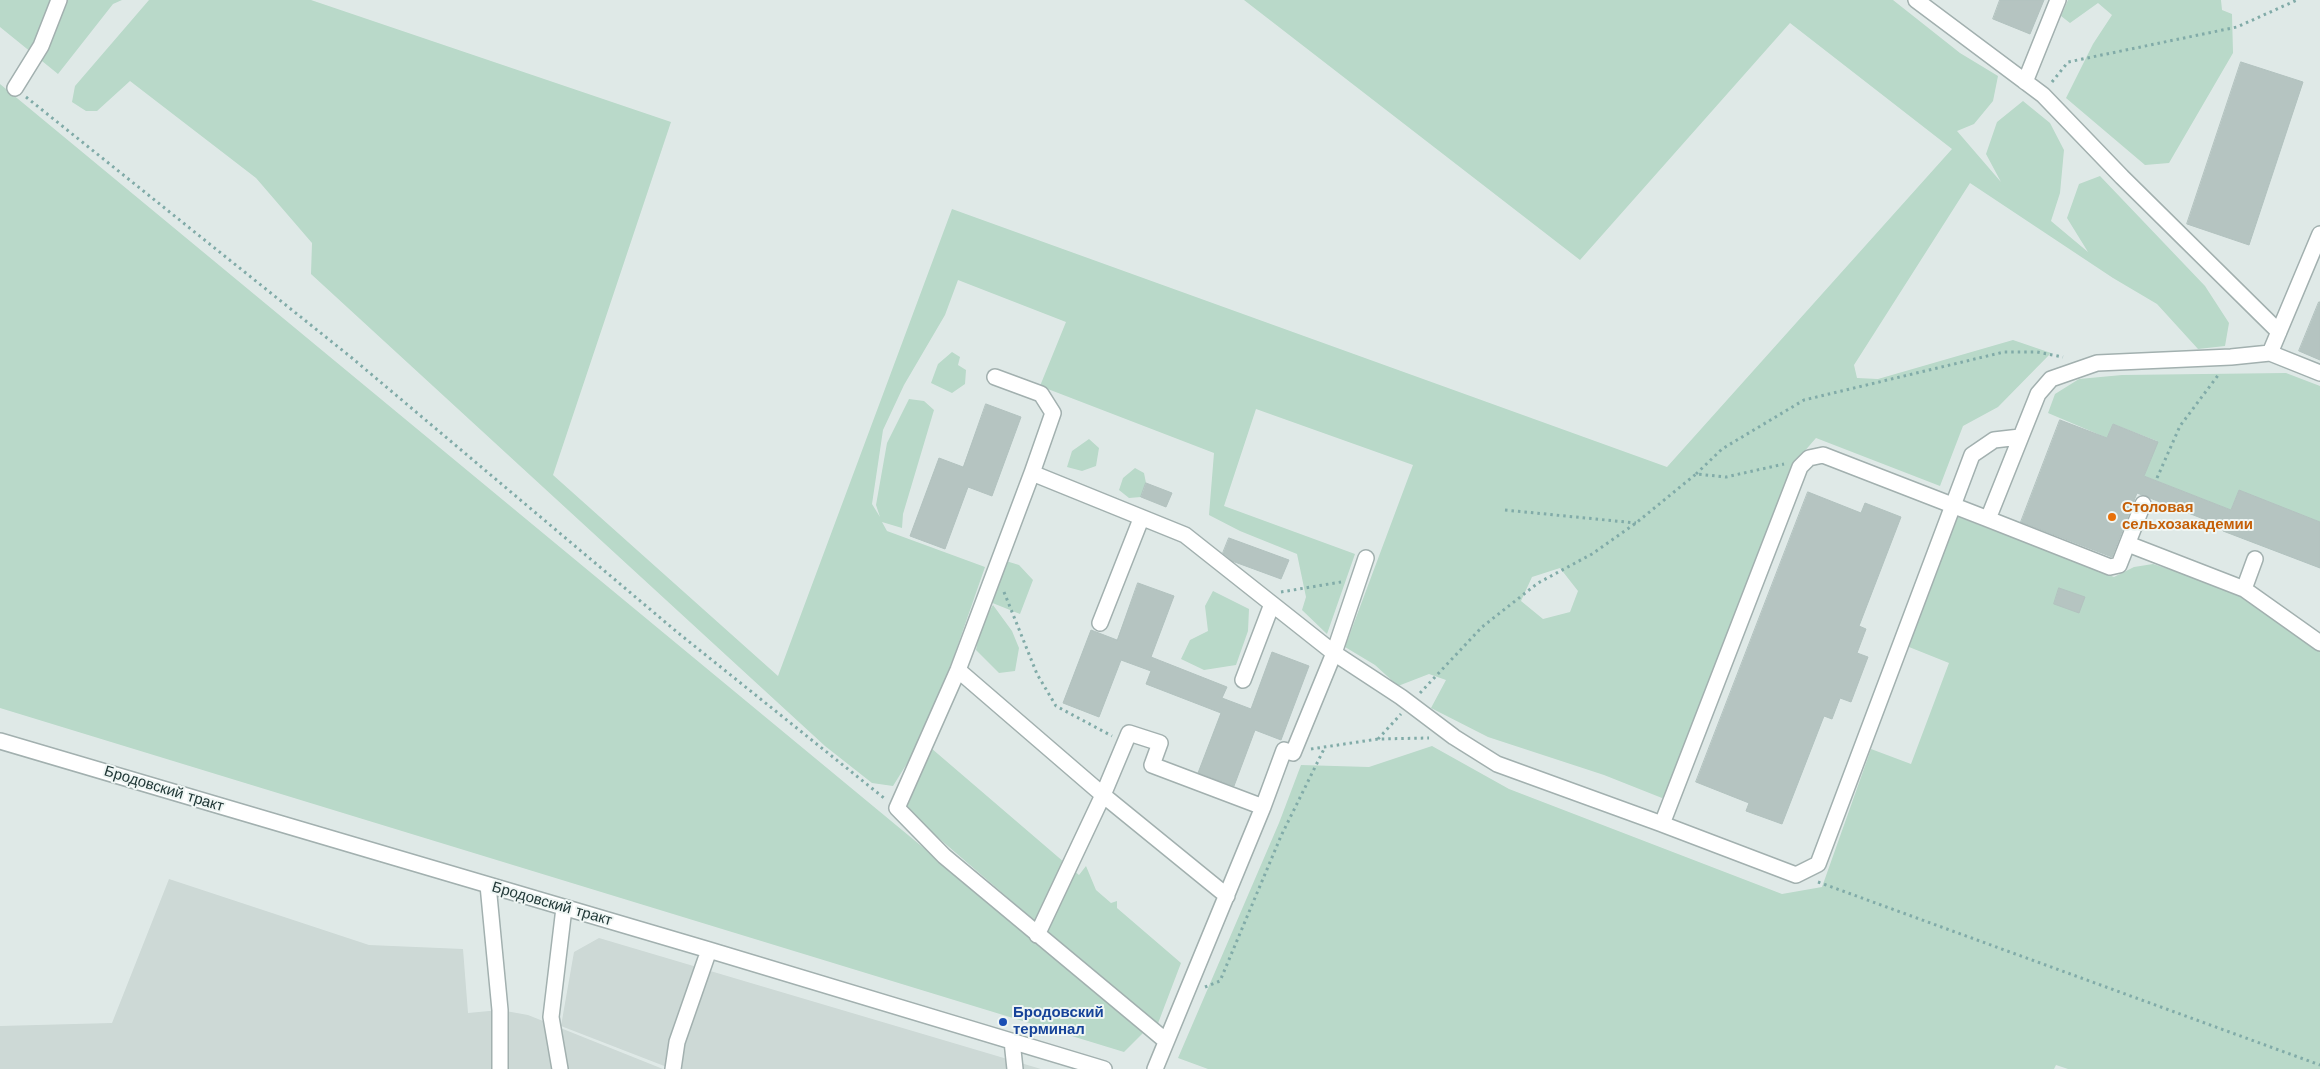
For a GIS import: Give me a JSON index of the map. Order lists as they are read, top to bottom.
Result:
{
  "streets": {
    "street": ["Бродовский тракт"]
  },
  "places": ["Столовая сельхозакадемии", "Бродовский терминал"]
}
